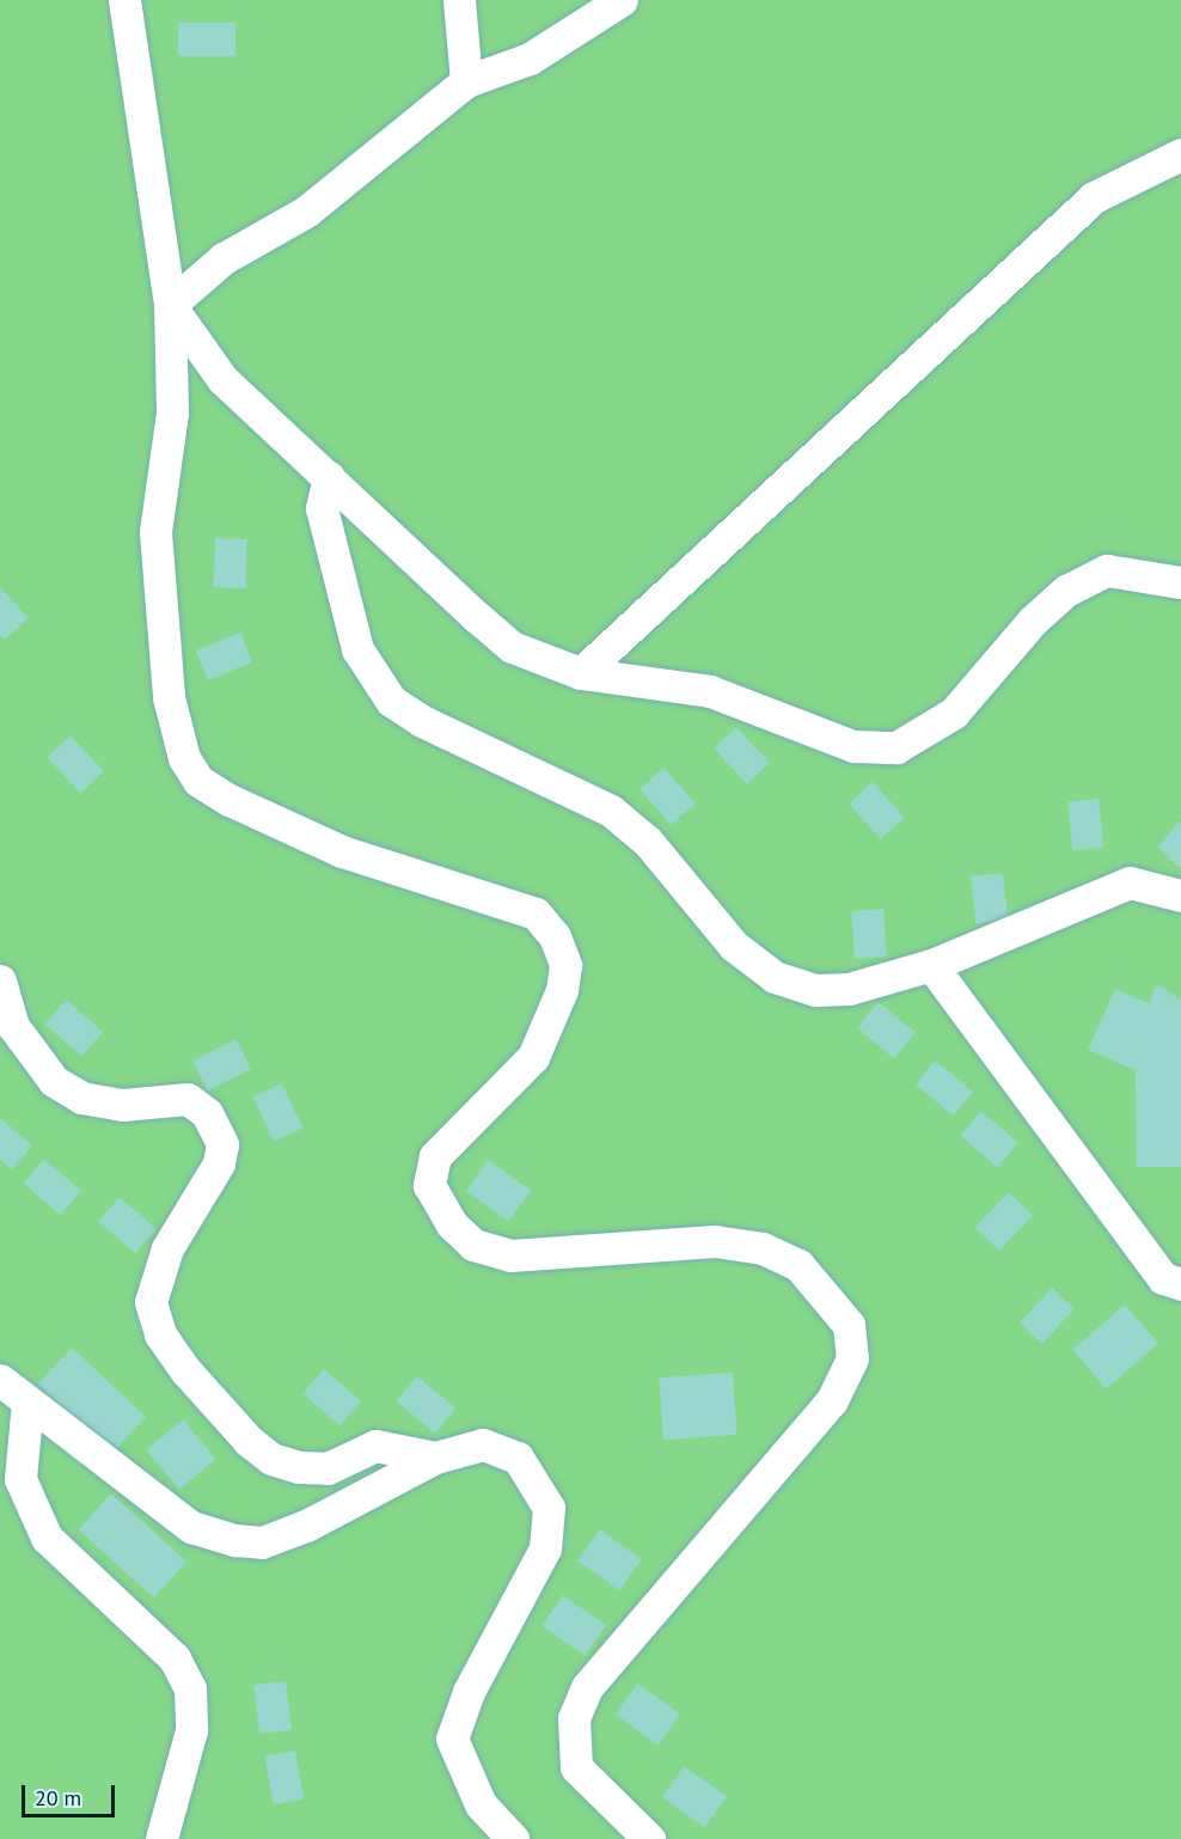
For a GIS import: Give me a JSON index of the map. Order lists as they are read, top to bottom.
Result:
{
  "scale_bar": "20 m"
}
